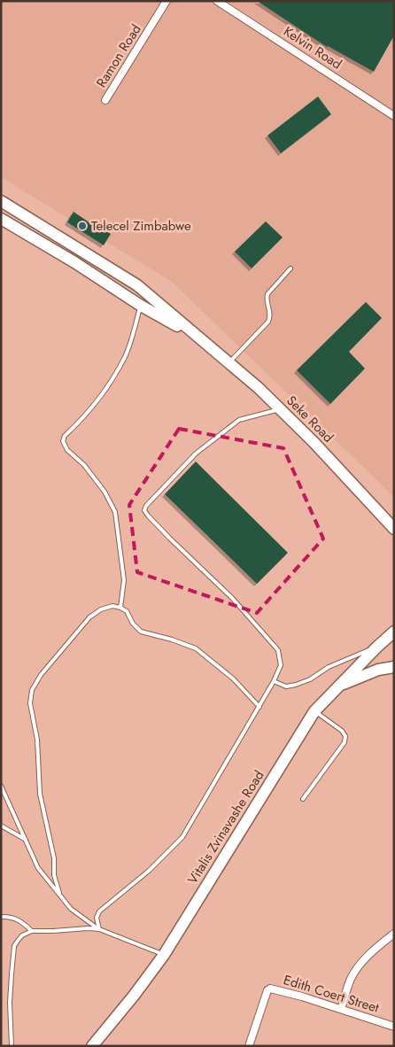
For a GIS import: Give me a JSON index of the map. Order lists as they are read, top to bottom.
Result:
{
  "streets": {
    "main road": ["Seke Road", "Vitalis Zvinavashe Road"],
    "street": ["Kelvin Road", "Ramon Road", "Edith Coert Street"]
  },
  "places": ["Telecel Zimbabwe"]
}
